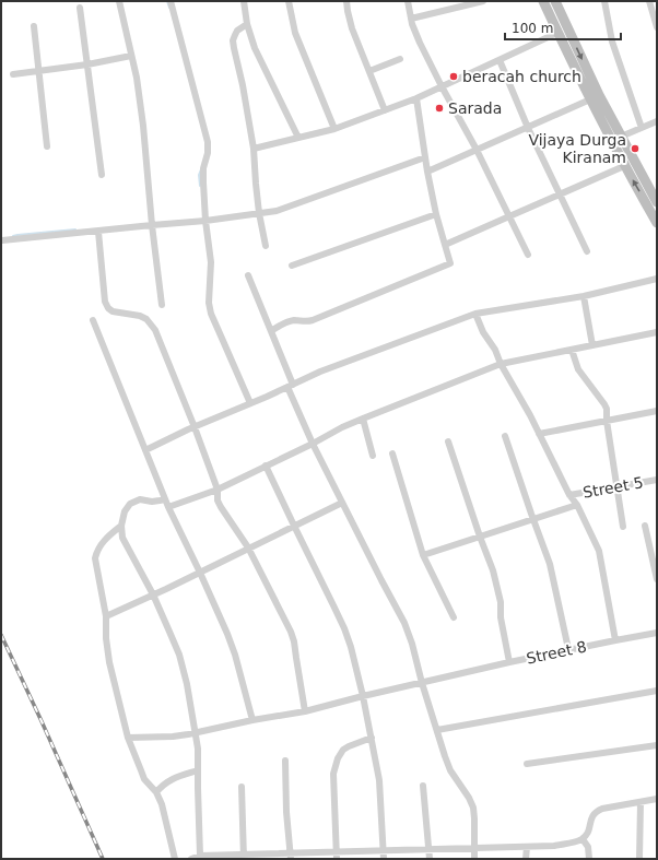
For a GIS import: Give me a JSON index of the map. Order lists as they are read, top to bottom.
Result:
{
  "streets": {
    "street": ["Street 5", "Street 8"]
  },
  "places": ["beracah church", "Sarada", "Vijaya Durga Kiranam"],
  "scale_bar": "100 m"
}
